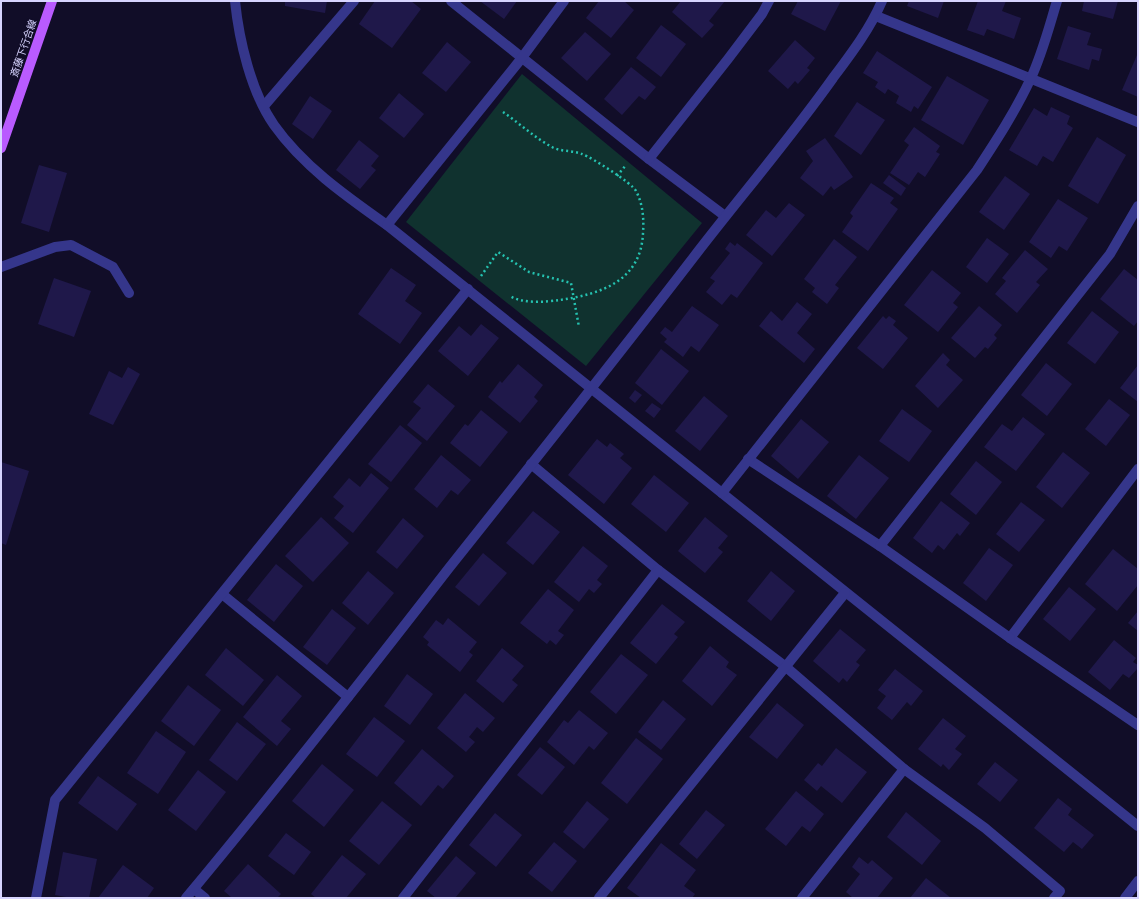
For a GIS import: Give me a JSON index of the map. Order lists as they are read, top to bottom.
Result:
{
  "streets": {
    "main road": ["斎藤下行合線"]
  }
}
